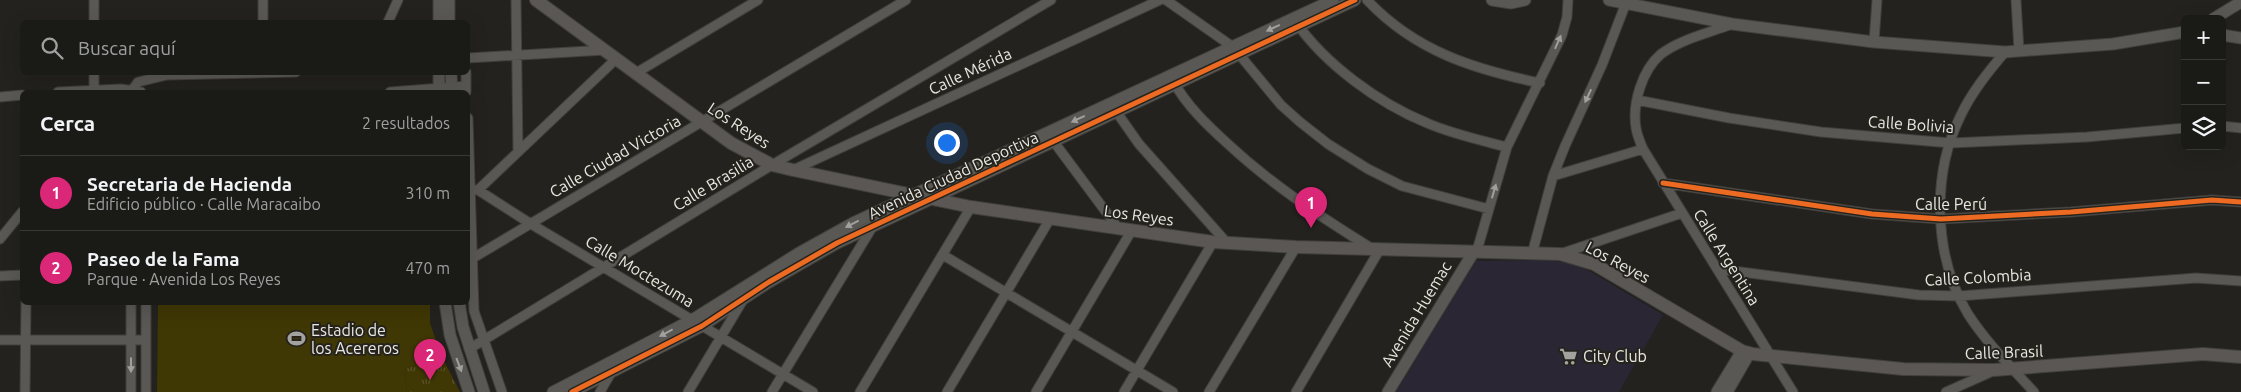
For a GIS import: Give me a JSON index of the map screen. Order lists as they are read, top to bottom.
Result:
{
  "streets": {
    "main road": ["Los Reyes", "Calle Brasil"],
    "street": [
      "Calle Mérida",
      "Calle Bolivia",
      "Calle Ciudad Victoria",
      "Avenida Ciudad Deportiva",
      "Calle Brasilia",
      "Calle Perú",
      "Calle Argentina",
      "Calle Moctezuma",
      "Calle Colombia",
      "Avenida Huemac"
    ]
  },
  "crossings": [
    ["Calle Mérida", "Los Reyes"],
    ["Calle Bolivia", "Calle Argentina"],
    ["Los Reyes", "Calle Ciudad Victoria"],
    ["Los Reyes", "Avenida Ciudad Deportiva"],
    ["Los Reyes", "Calle Brasilia"],
    ["Los Reyes", "Calle Argentina"],
    ["Los Reyes", "Avenida Huemac"],
    ["Los Reyes", "Calle Brasil"],
    ["Calle Ciudad Victoria", "Calle Moctezuma"],
    ["Avenida Ciudad Deportiva", "Calle Moctezuma"],
    ["Calle Brasilia", "Calle Moctezuma"],
    ["Calle Perú", "Calle Argentina"],
    ["Calle Argentina", "Calle Colombia"],
    ["Calle Argentina", "Calle Brasil"]
  ],
  "places": {
    "sports": ["Estadio de los Acereros"],
    "supermarket": ["City Club"]
  },
  "page": {
    "map_buttons": ["+", "−"],
    "search": "Buscar aquí",
    "heading": ["Cerca", "2 resultados"],
    "list": [
      {
        "mark": "1",
        "name": "Secretaria de Hacienda",
        "note": "Edificio público · Calle Maracaibo",
        "value": "310 m"
      },
      {
        "mark": "2",
        "name": "Paseo de la Fama",
        "note": "Parque · Avenida Los Reyes",
        "value": "470 m"
      }
    ],
    "pins": ["1", "2"]
  }
}
